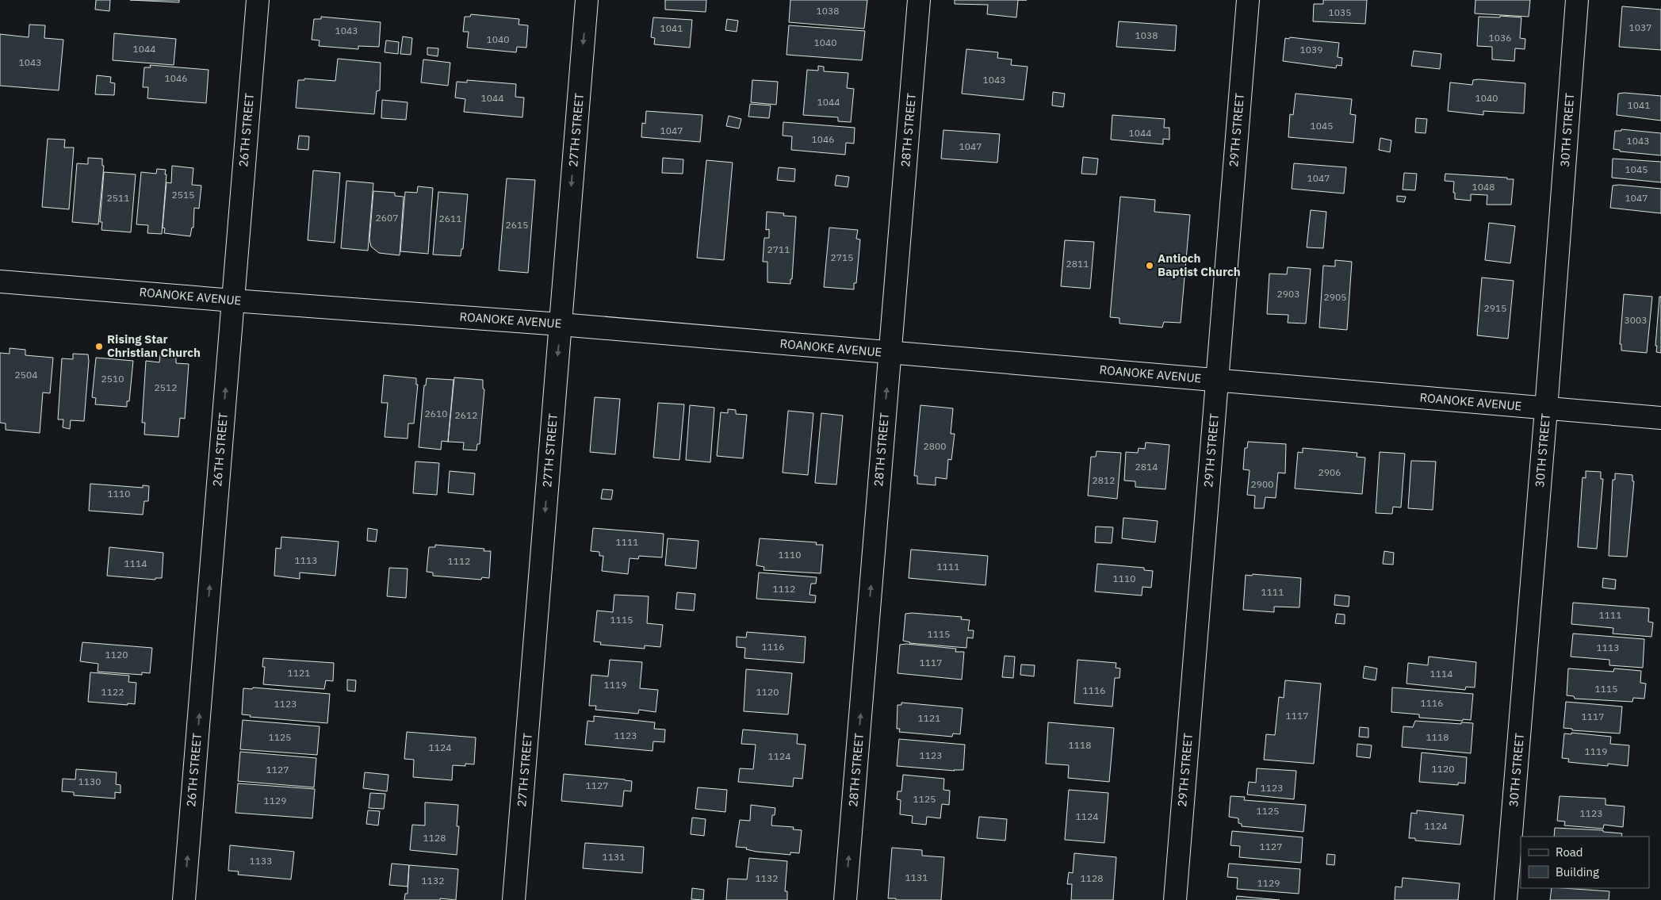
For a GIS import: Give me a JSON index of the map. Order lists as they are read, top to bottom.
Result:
{
  "streets": {
    "street": [
      "26TH STREET",
      "27TH STREET",
      "28TH STREET",
      "29TH STREET",
      "30TH STREET",
      "ROANOKE AVENUE"
    ]
  },
  "crossings": [
    ["26TH STREET", "ROANOKE AVENUE"],
    ["27TH STREET", "ROANOKE AVENUE"],
    ["28TH STREET", "ROANOKE AVENUE"],
    ["29TH STREET", "ROANOKE AVENUE"],
    ["30TH STREET", "ROANOKE AVENUE"]
  ],
  "one_way": ["26TH STREET", "27TH STREET", "28TH STREET"],
  "places": ["Antioch Baptist Church", "Rising Star Christian Church"],
  "house_numbers": [
    "1038",
    "1035",
    "1037",
    "1041",
    "1043",
    "1038",
    "1036",
    "1040",
    "1040",
    "1044",
    "1039",
    "1043",
    "1046",
    "1043",
    "1044",
    "1040",
    "1044",
    "1041",
    "1045",
    "1047",
    "1044",
    "1046",
    "1043",
    "1047",
    "1045",
    "1047",
    "1048",
    "2515",
    "2511",
    "1047",
    "2607",
    "2611",
    "2615",
    "2711",
    "2715",
    "2811",
    "2903",
    "2905",
    "2915",
    "3003",
    "2504",
    "2510",
    "2512",
    "2610",
    "2612",
    "2800",
    "2814",
    "2906",
    "2812",
    "2900",
    "1110",
    "1111",
    "1110",
    "1113",
    "1112",
    "1114",
    "1111",
    "1110",
    "1112",
    "1111",
    "1111",
    "1115",
    "1115",
    "1116",
    "1113",
    "1120",
    "1117",
    "1121",
    "1114",
    "1119",
    "1115",
    "1116",
    "1122",
    "1120",
    "1116",
    "1123",
    "1117",
    "1117",
    "1121",
    "1123",
    "1125",
    "1118",
    "1118",
    "1124",
    "1119",
    "1123",
    "1124",
    "1120",
    "1127",
    "1130",
    "1127",
    "1123",
    "1125",
    "1129",
    "1125",
    "1123",
    "1124",
    "1124",
    "1128",
    "1127",
    "1131",
    "1133",
    "1131",
    "1132",
    "1128",
    "1132",
    "1129"
  ],
  "legend": ["Road", "Building"]
}
